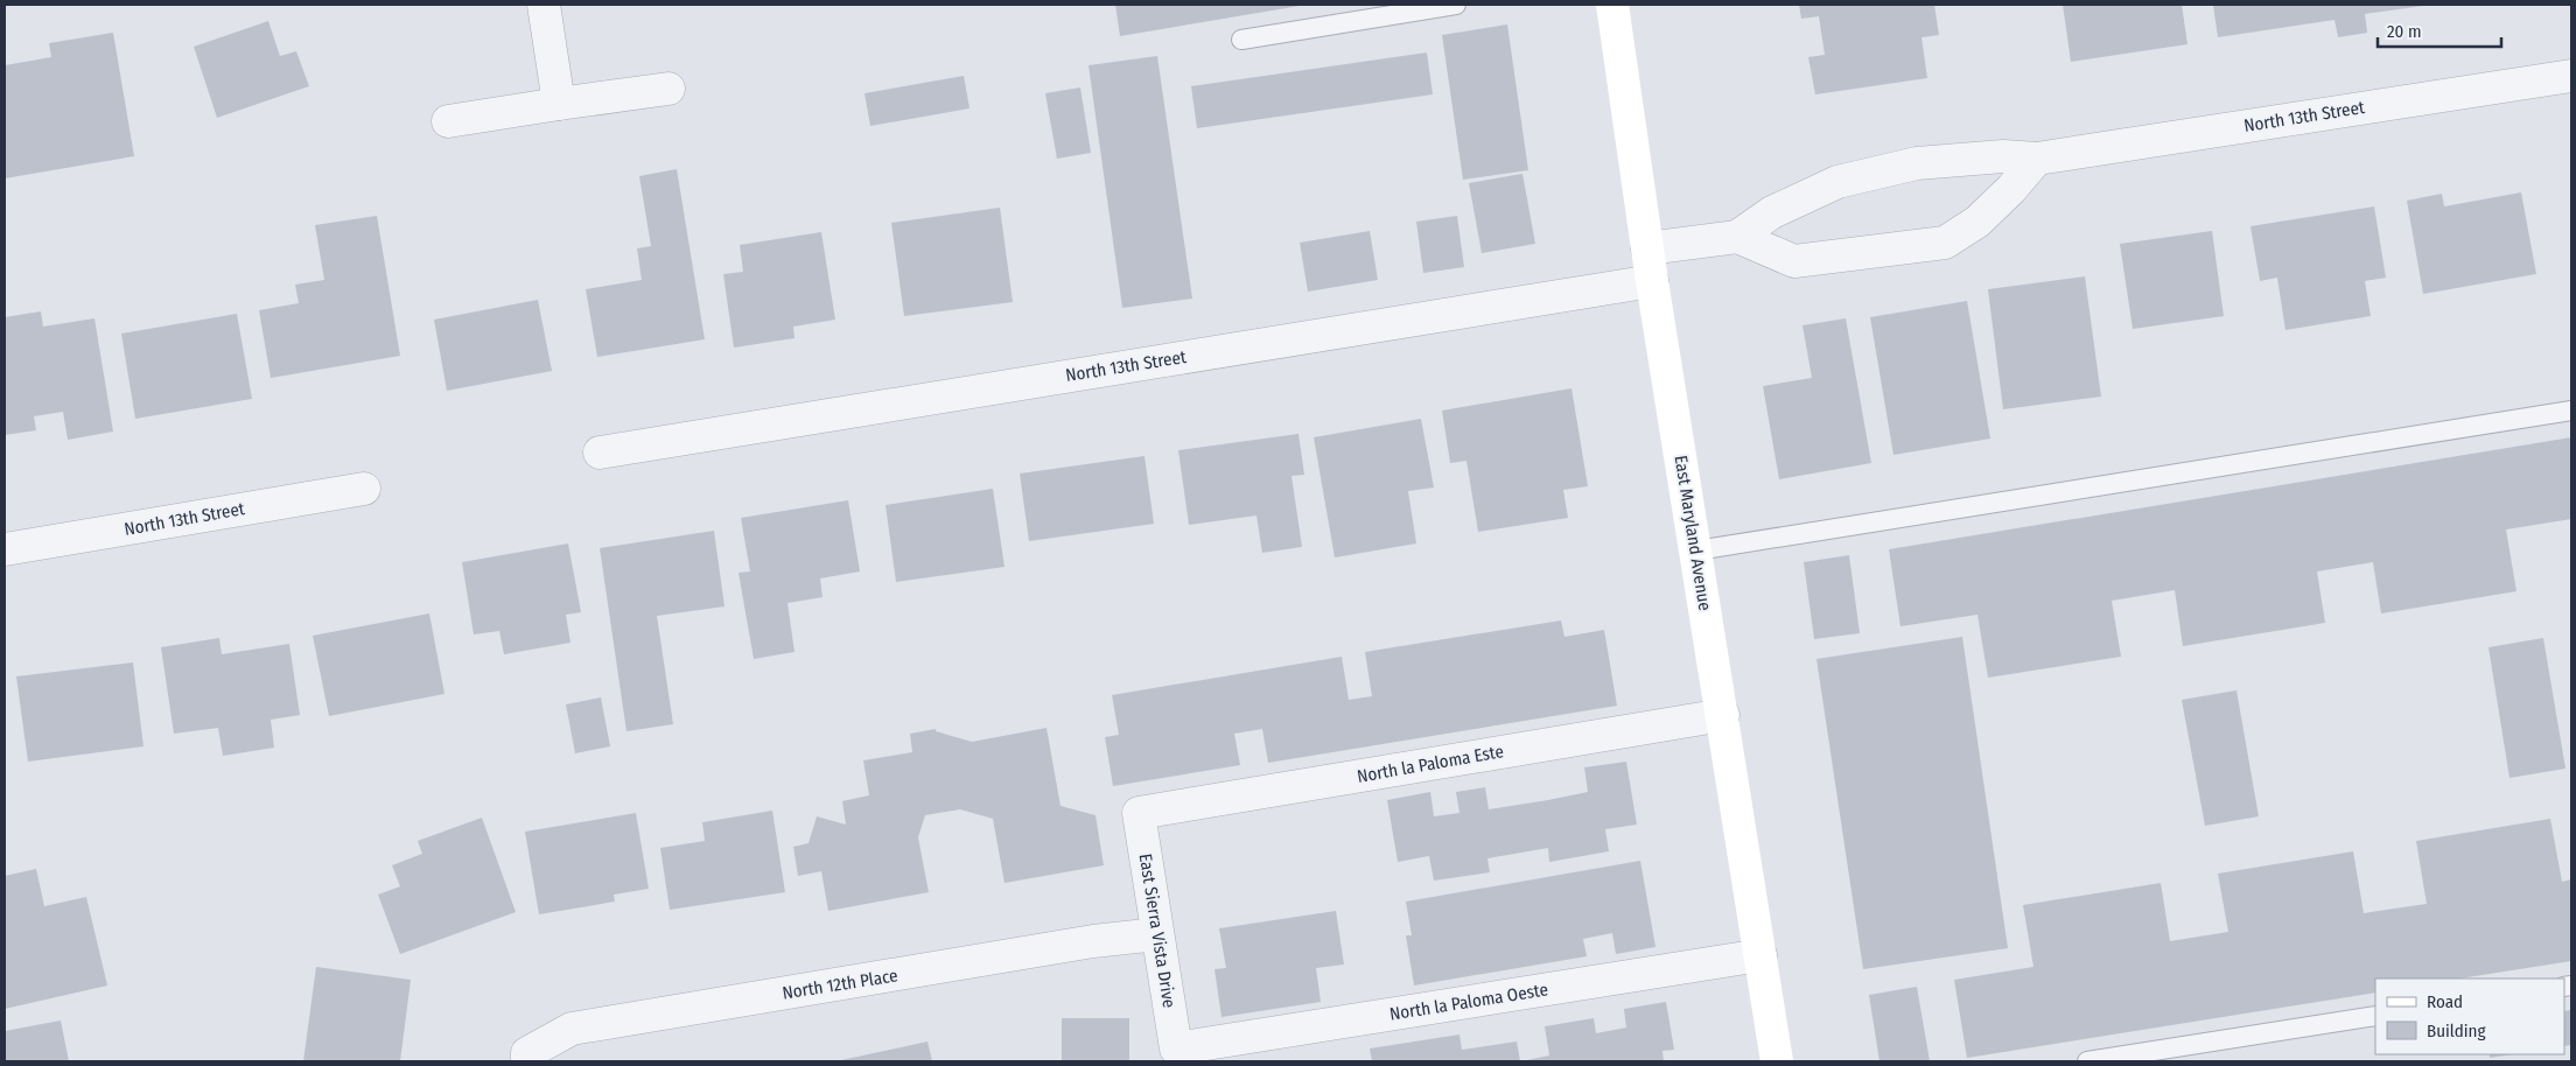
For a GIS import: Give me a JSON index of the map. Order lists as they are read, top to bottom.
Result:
{
  "streets": {
    "street": [
      "North 13th Street",
      "East Maryland Avenue",
      "North la Paloma Este",
      "East Sierra Vista Drive",
      "North 12th Place",
      "North la Paloma Oeste"
    ]
  },
  "crossings": [
    ["North 13th Street", "East Maryland Avenue"],
    ["East Maryland Avenue", "North la Paloma Este"],
    ["East Maryland Avenue", "North la Paloma Oeste"],
    ["North la Paloma Este", "East Sierra Vista Drive"],
    ["East Sierra Vista Drive", "North 12th Place"],
    ["East Sierra Vista Drive", "North la Paloma Oeste"]
  ],
  "legend": ["Road", "Building"],
  "scale_bar": "20 m"
}
